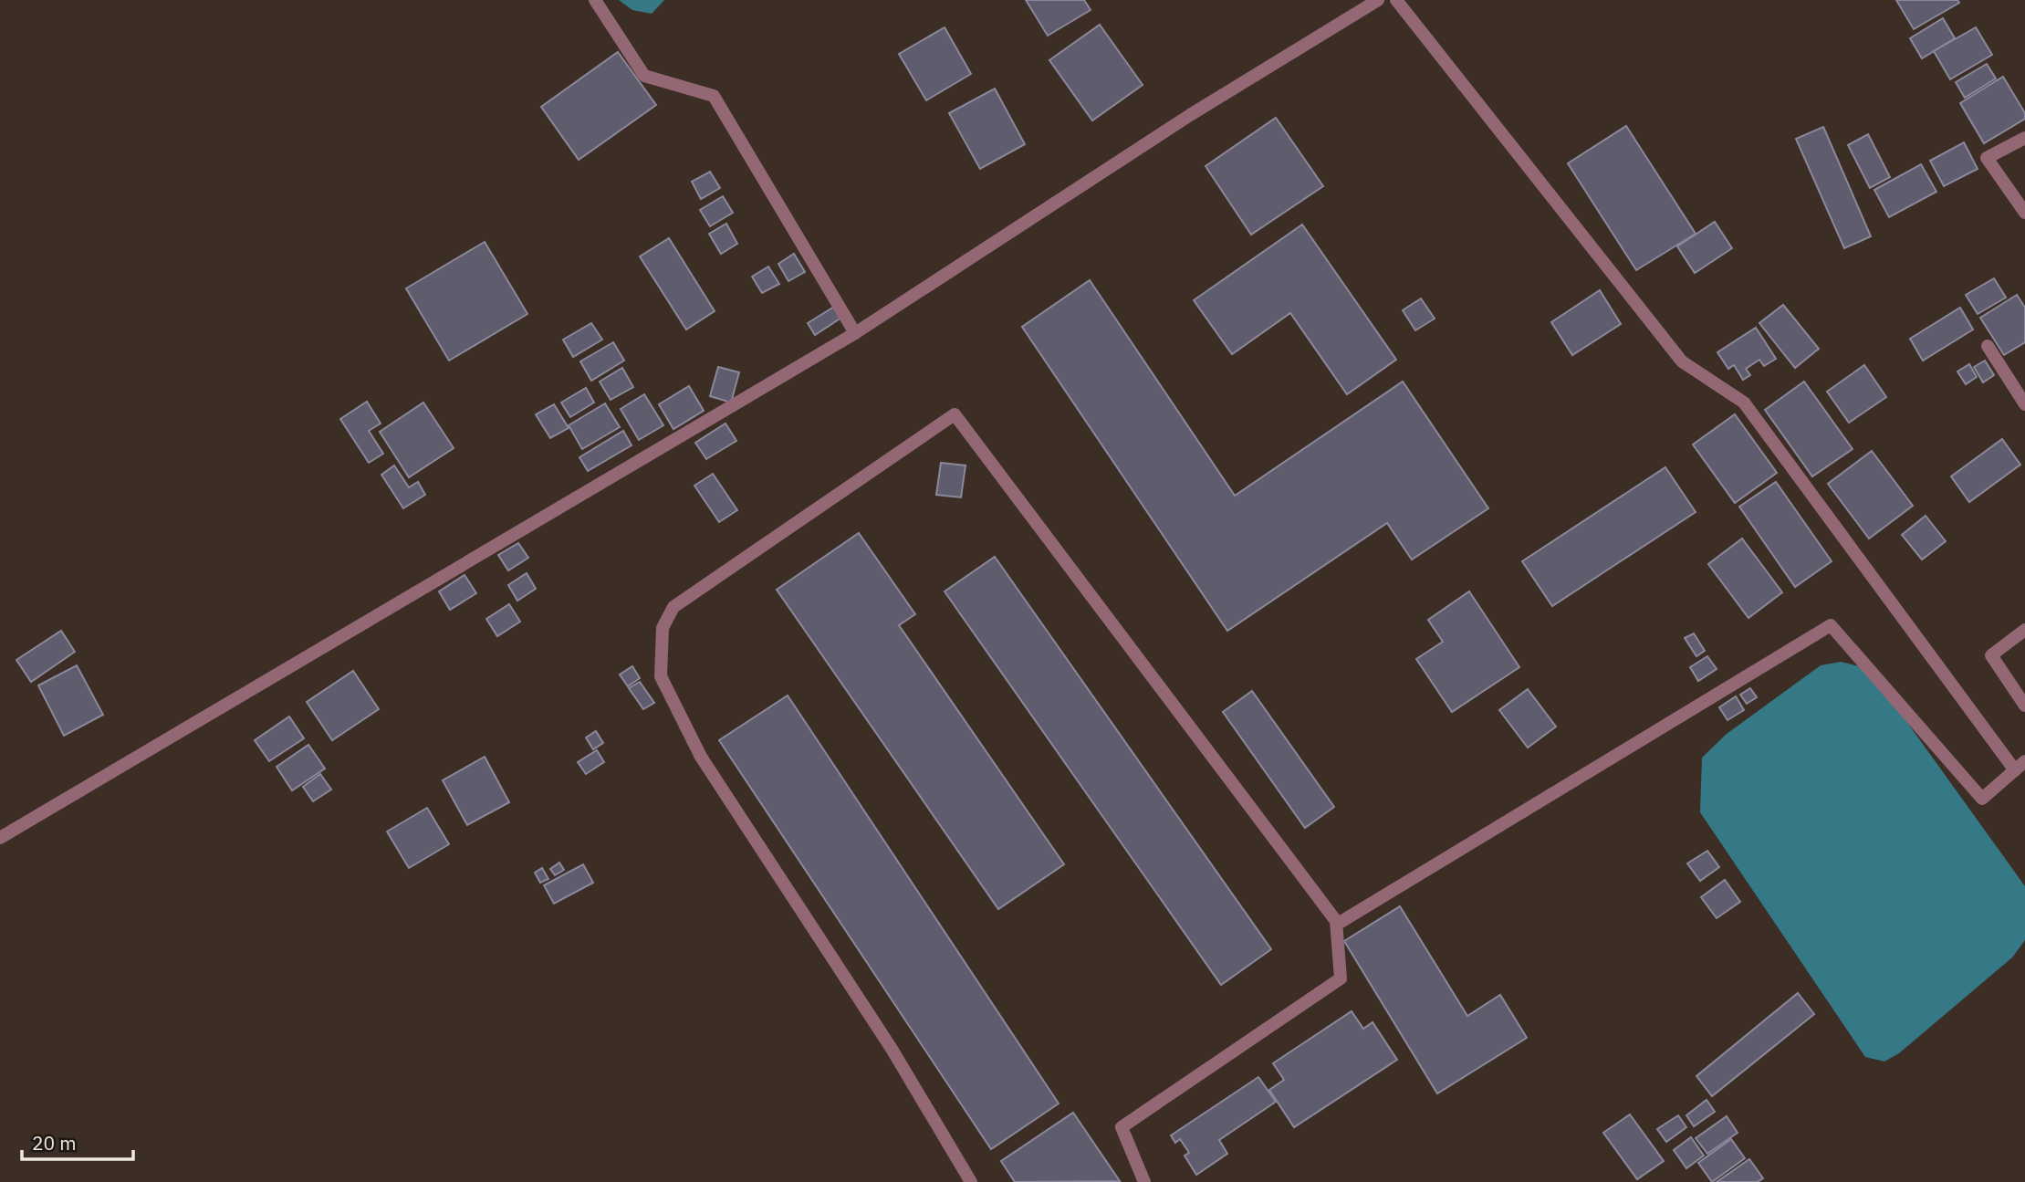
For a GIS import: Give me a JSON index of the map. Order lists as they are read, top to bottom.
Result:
{
  "scale_bar": "20 m"
}
